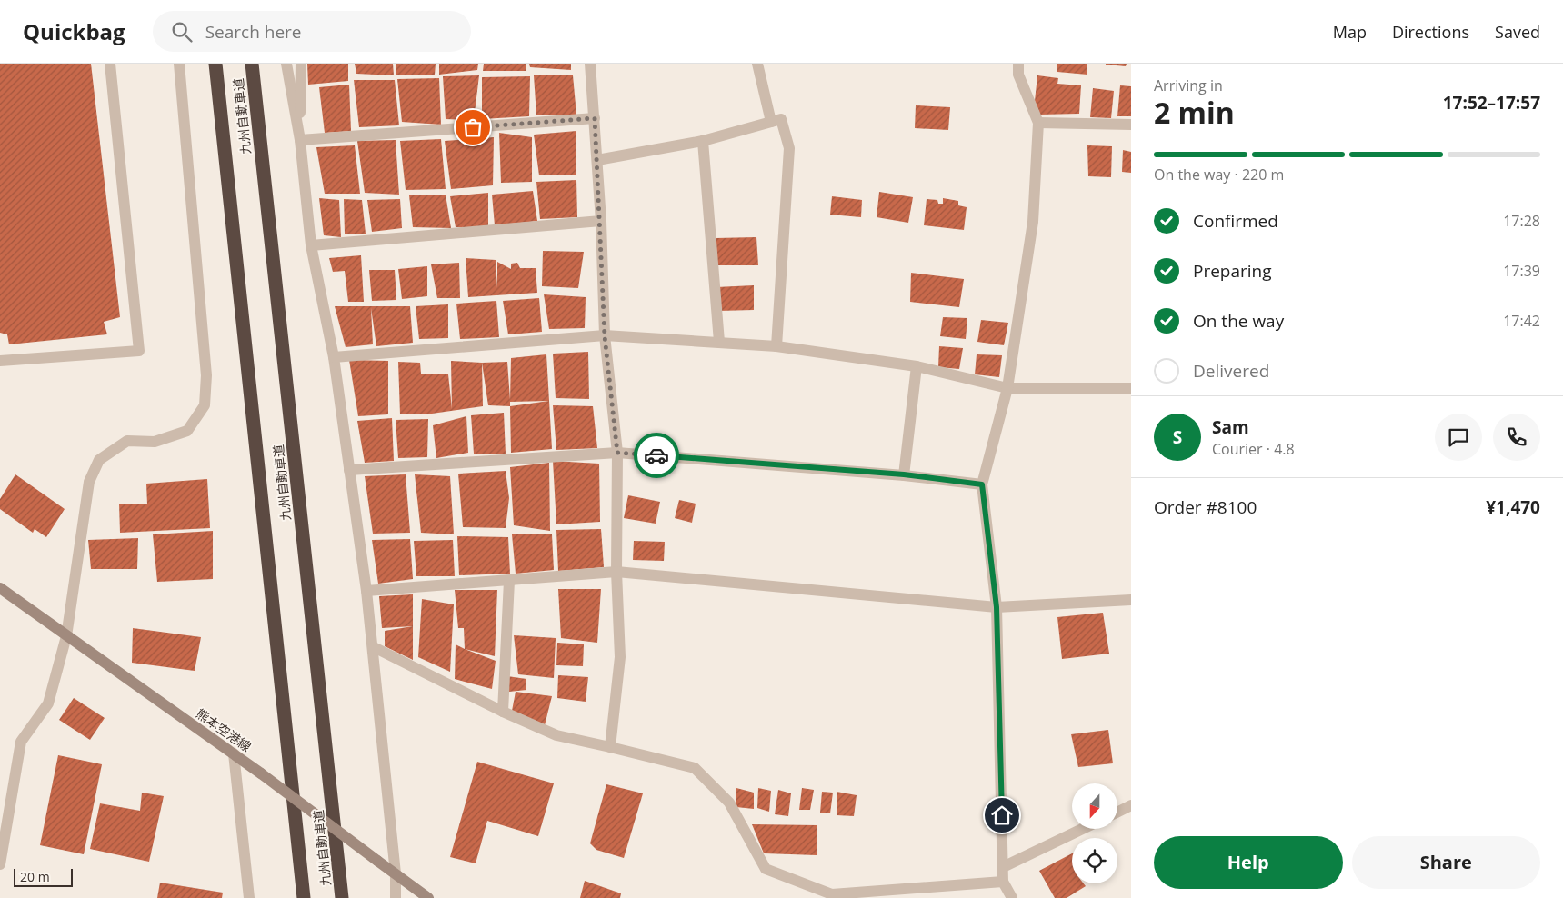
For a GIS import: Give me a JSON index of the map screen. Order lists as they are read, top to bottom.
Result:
{
  "streets": {
    "highway": ["九州自動車道"],
    "main road": ["熊本空港線"]
  },
  "scale_bar": "20 m",
  "north": "bottom",
  "page": {
    "header": "Quickbag",
    "search": "Search here",
    "nav": ["Map", "Directions", "Saved"],
    "heading": ["2 min", "Arriving in", "17:52–17:57"],
    "panel": [
      "Sam",
      "Courier · 4.8",
      "Order #8100",
      "¥1,470"
    ],
    "bar": "On the way · 220 m",
    "list": [
      ["Confirmed", "17:28"],
      ["Preparing", "17:39"],
      ["On the way", "17:42"],
      "Delivered"
    ],
    "round": "S",
    "buttons": ["Help", "Share"],
    "scale": "20 m"
  }
}
